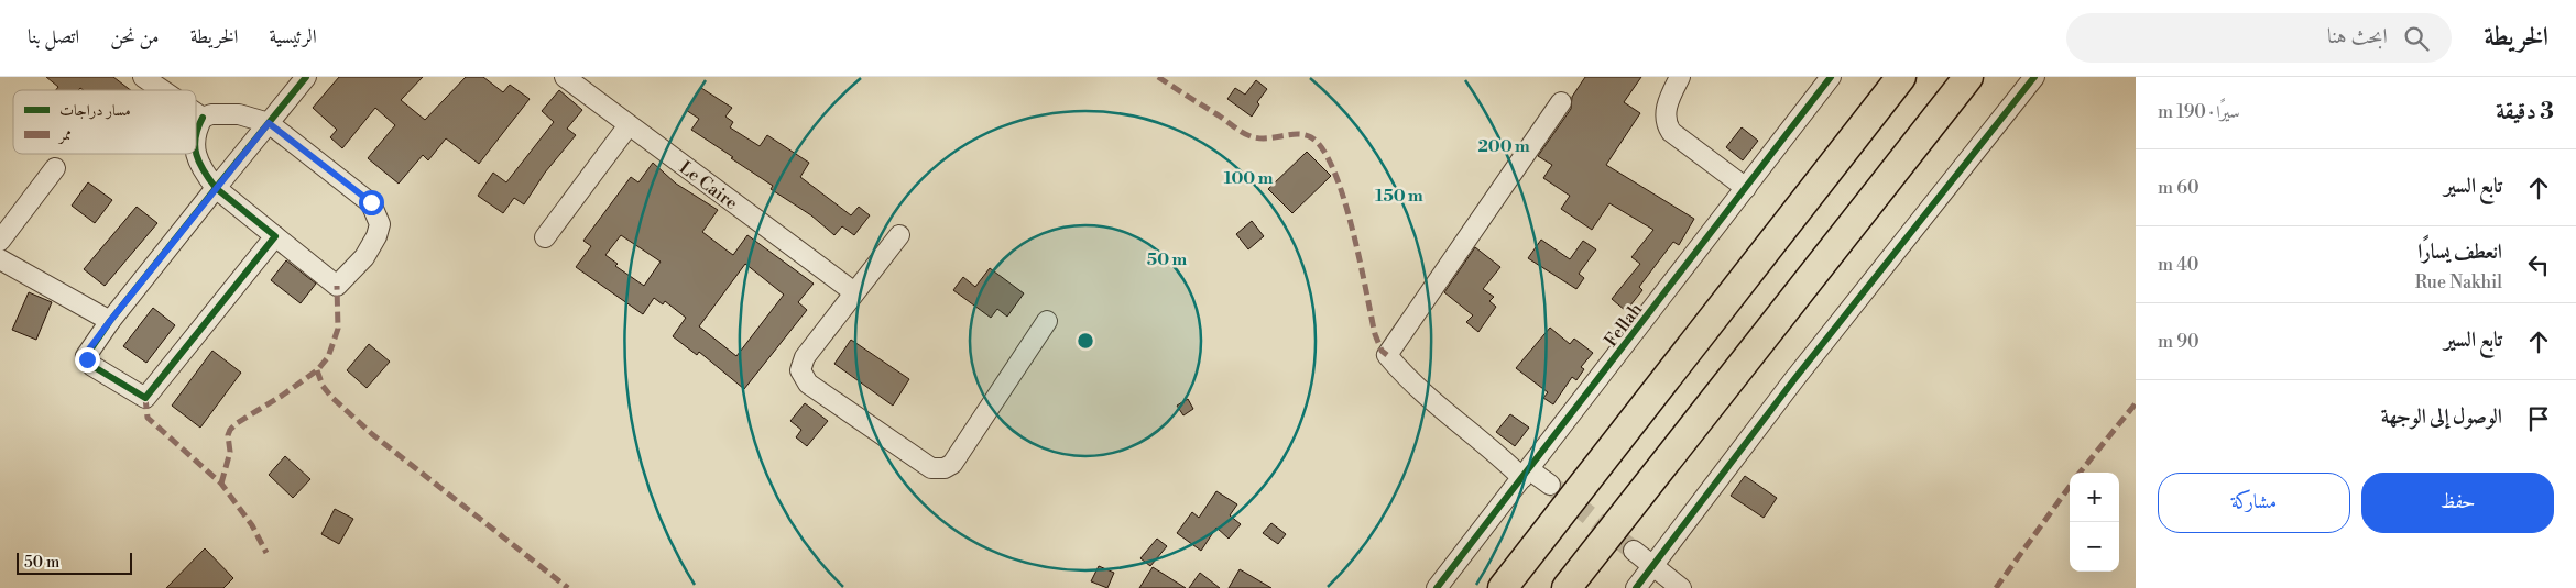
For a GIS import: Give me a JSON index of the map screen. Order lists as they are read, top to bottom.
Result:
{
  "streets": {
    "street": ["Le Caire", "Fellah"]
  },
  "legend": ["مسار دراجات", "ممر"],
  "scale_bar": "50 m",
  "page": {
    "header": "الخريطة",
    "search": "ابحث هنا",
    "nav": [
      "الرئيسية",
      "الخريطة",
      "من نحن",
      "اتصل بنا"
    ],
    "heading": ["3 دقيقة", "سيرًا · 190 m"],
    "list": [
      ["تابع السير", "60 m"],
      ["انعطف يسارًا", "Rue Nakhil", "40 m"],
      ["تابع السير", "90 m"],
      "الوصول إلى الوجهة"
    ],
    "buttons": ["حفظ", "مشاركة"],
    "map_buttons": ["+", "−"],
    "scale": "50 m"
  },
  "rings": [
    "200 m",
    "100 m",
    "150 m",
    "50 m"
  ]
}
